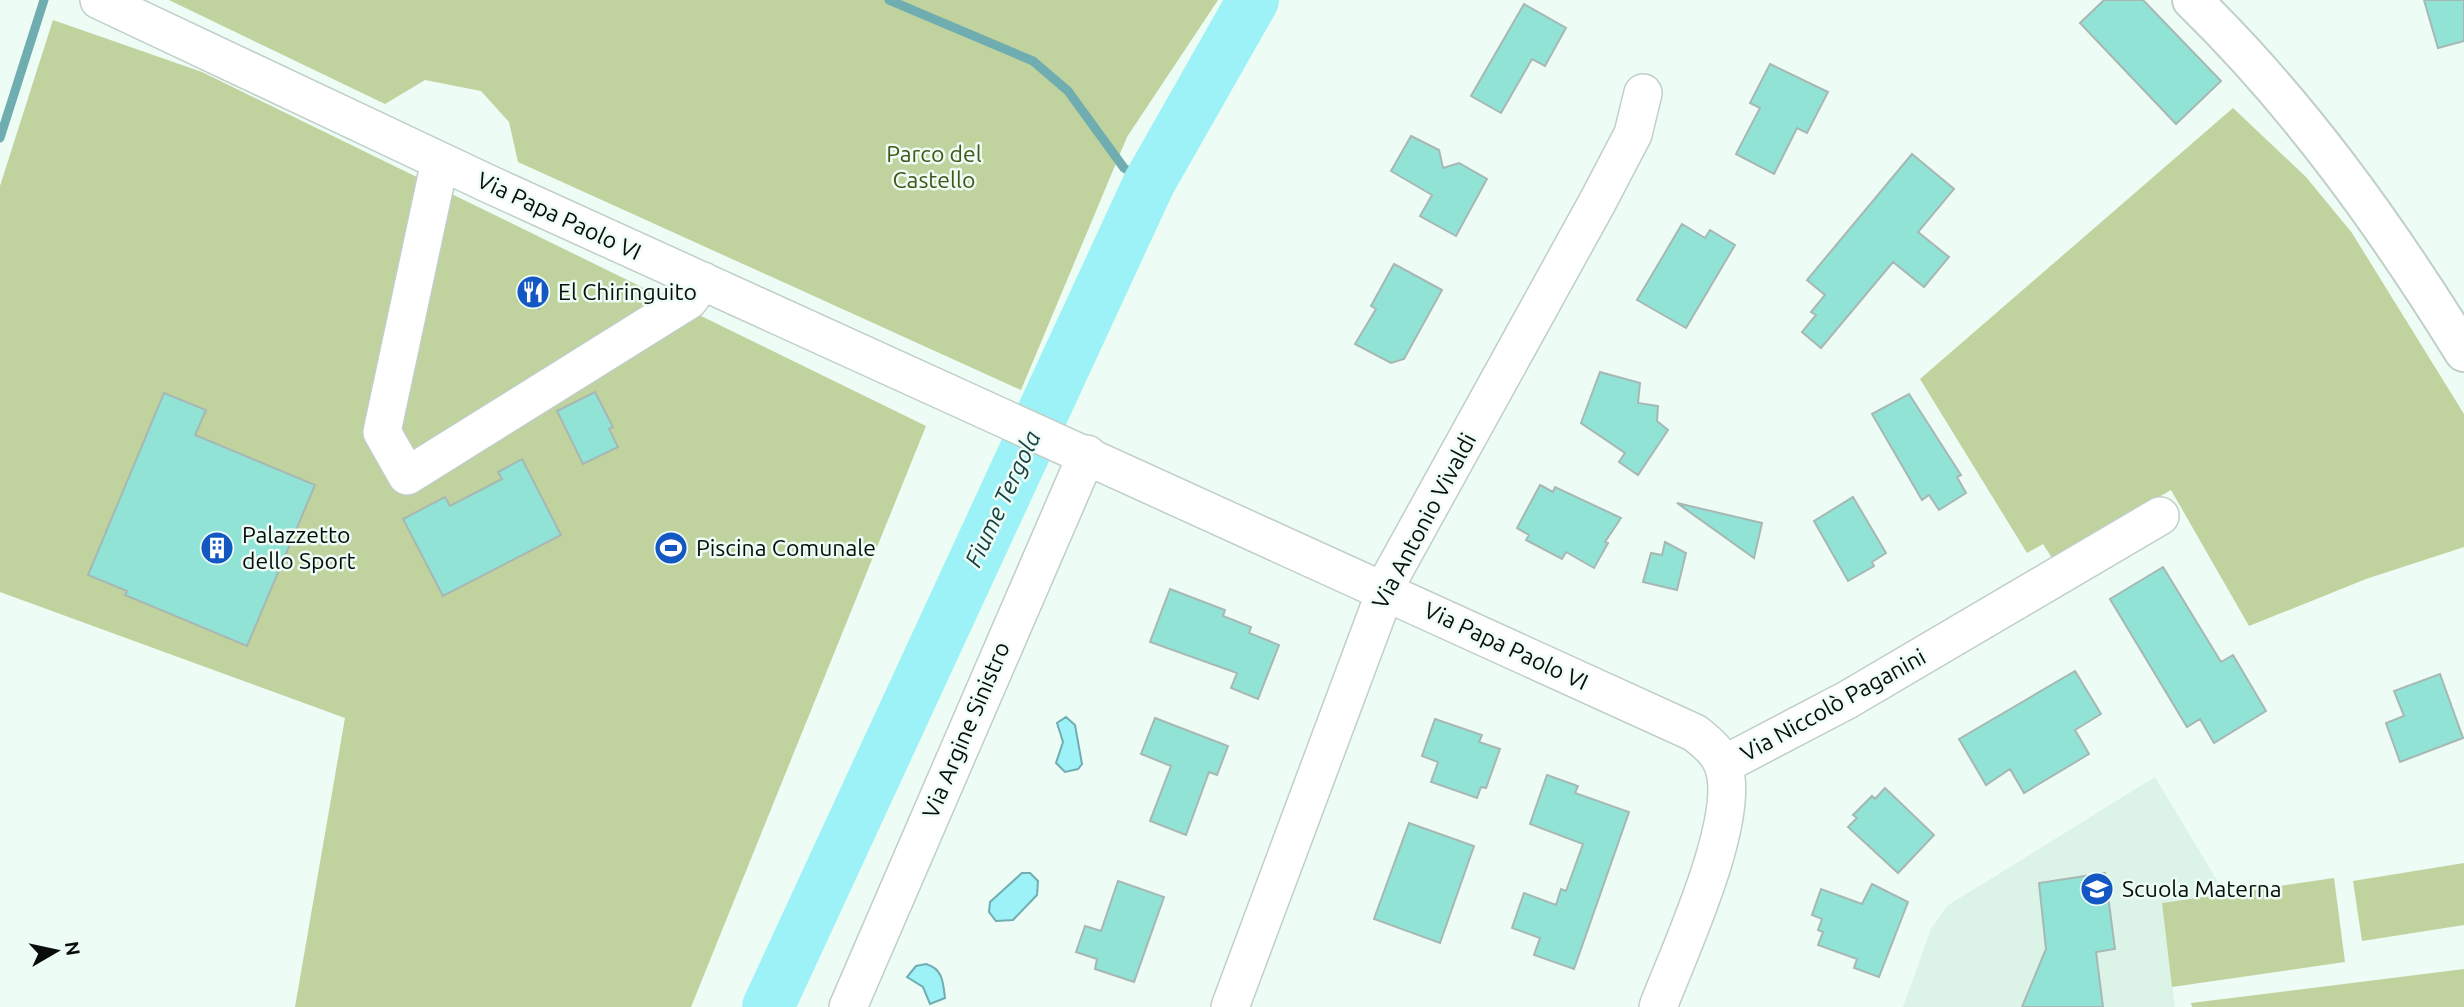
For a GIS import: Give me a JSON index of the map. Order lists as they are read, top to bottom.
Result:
{
  "streets": {
    "street": [
      "Via Papa Paolo VI",
      "Via Antonio Vivaldi",
      "Via Niccolò Paganini",
      "Via Argine Sinistro"
    ]
  },
  "crossings": [
    ["Via Papa Paolo VI", "Via Antonio Vivaldi"],
    ["Via Papa Paolo VI", "Via Niccolò Paganini"],
    ["Via Papa Paolo VI", "Via Argine Sinistro"]
  ],
  "water": ["Fiume Tergola"],
  "parks": ["Parco del Castello"],
  "places": {
    "restaurant": ["El Chiringuito"],
    "building": ["Palazzetto dello Sport"],
    "sports": ["Piscina Comunale"],
    "school or university": ["Scuola Materna"]
  },
  "north": "right"
}
